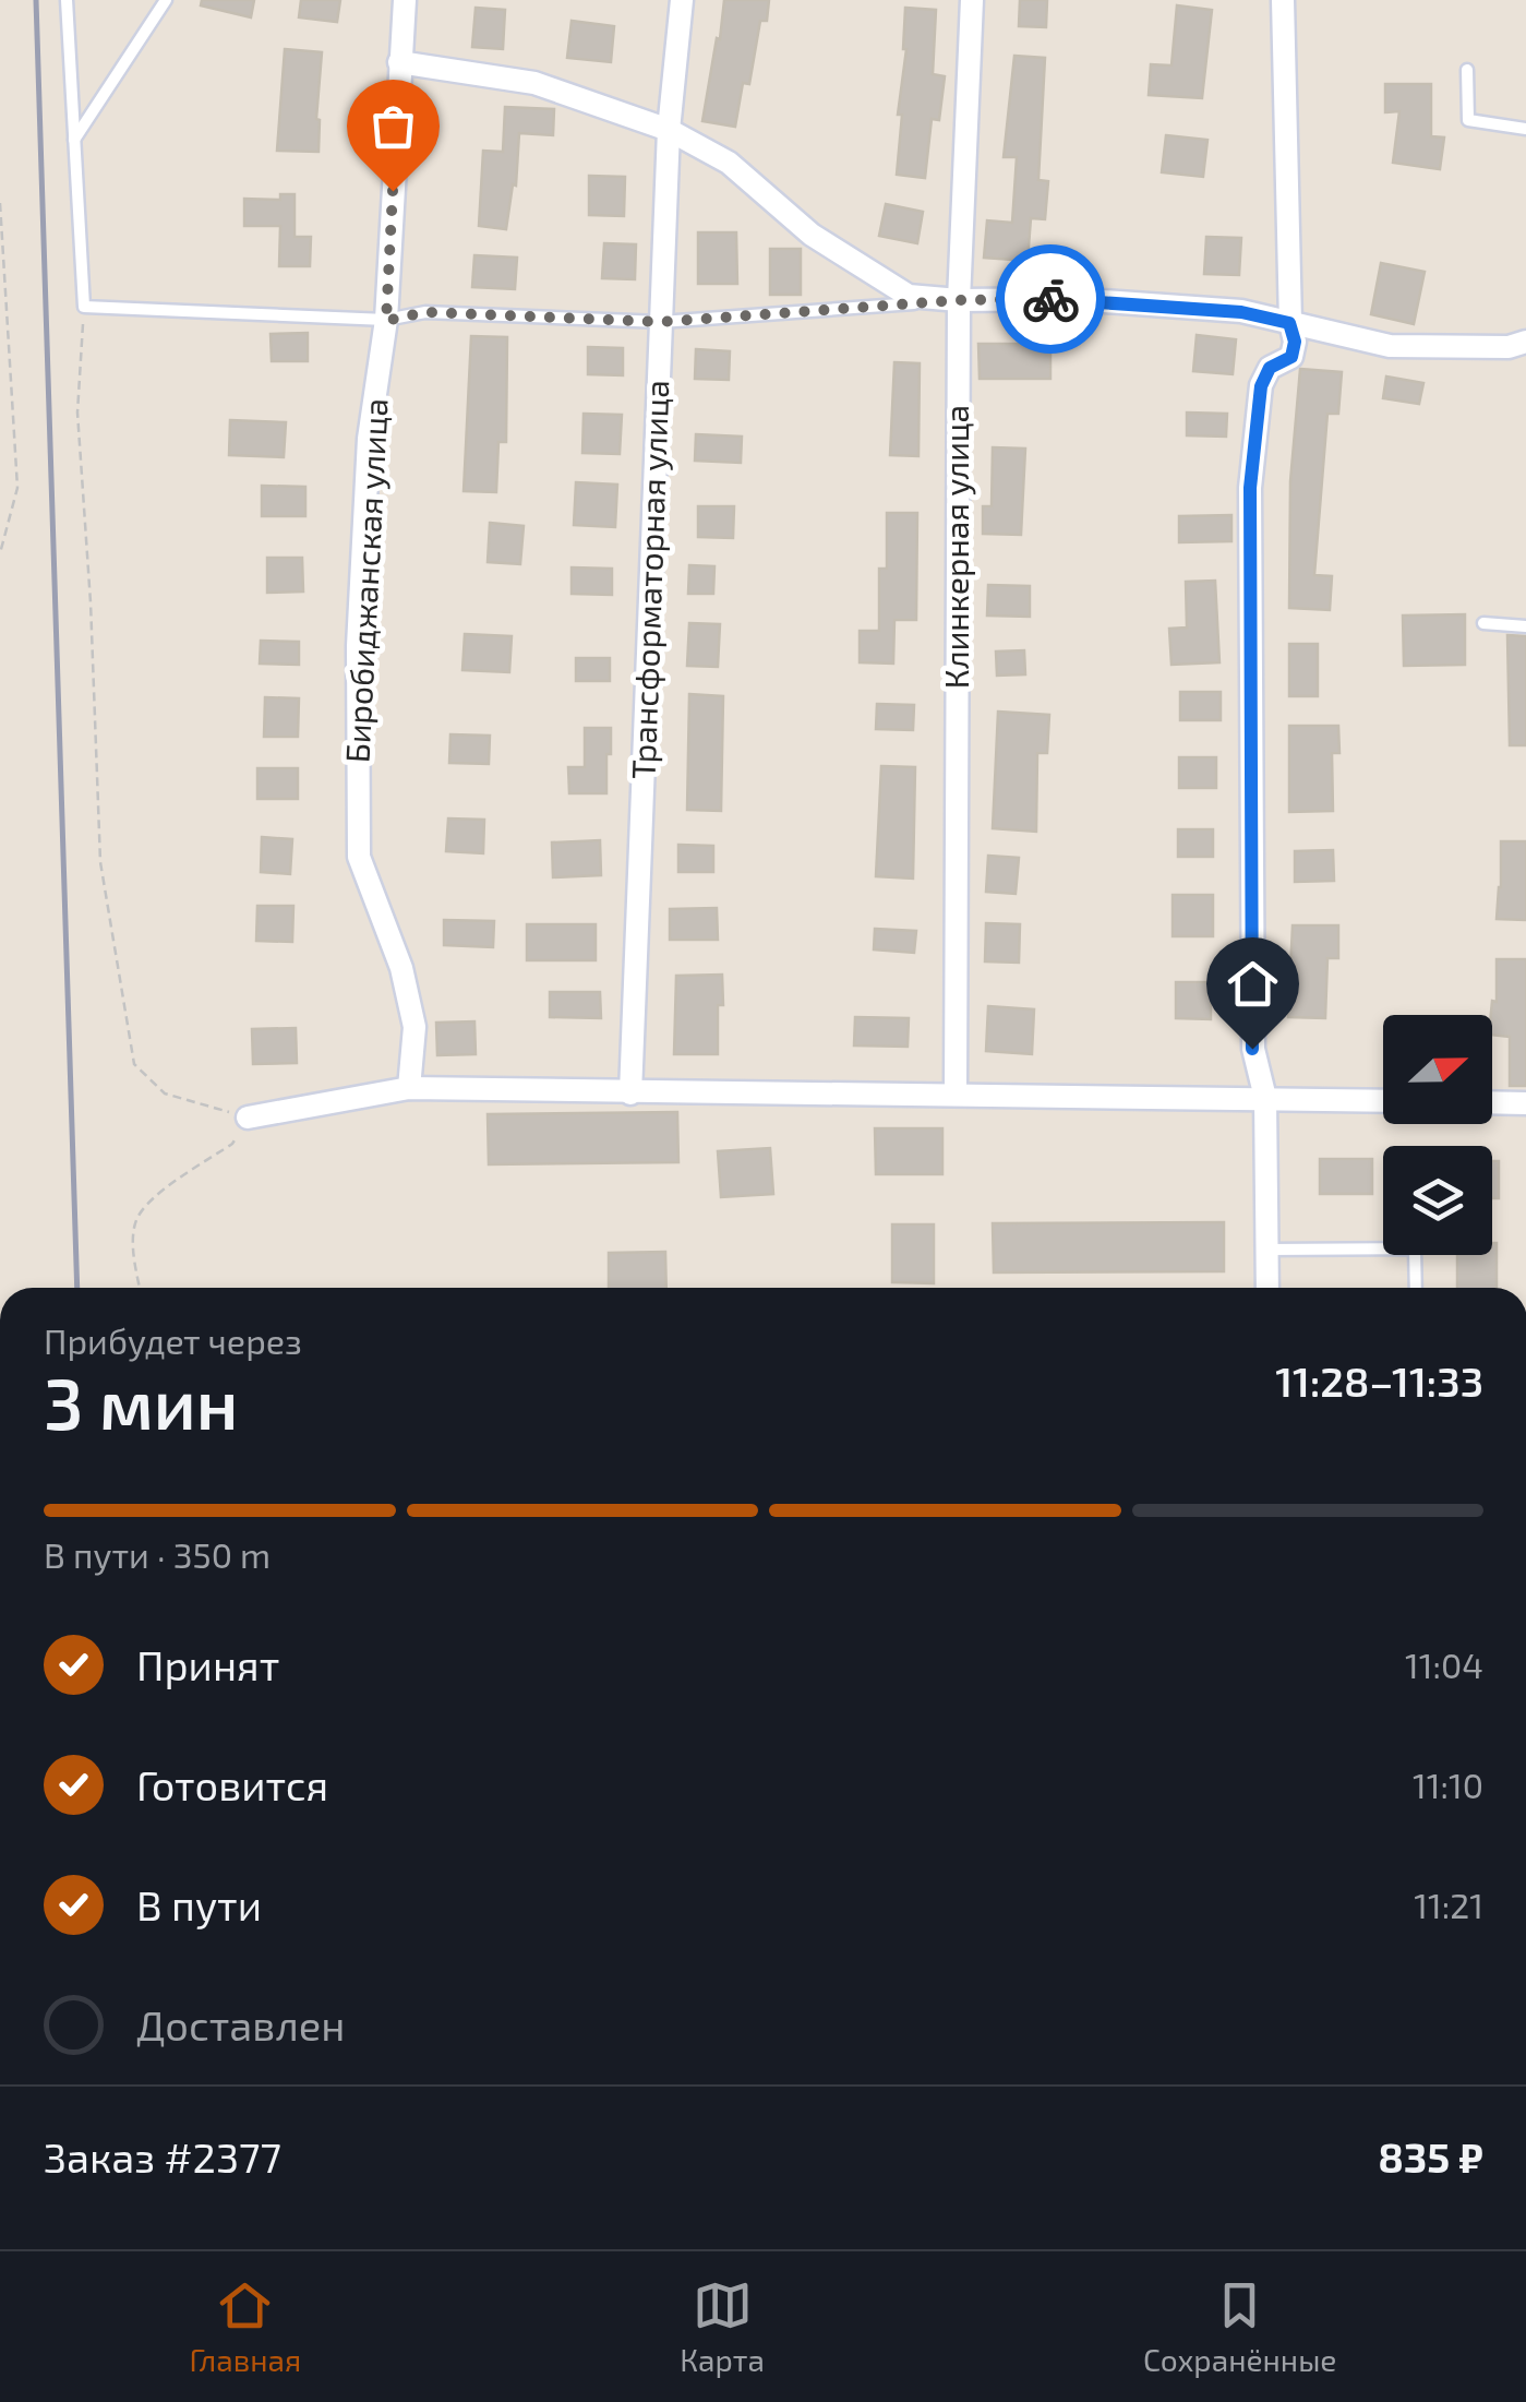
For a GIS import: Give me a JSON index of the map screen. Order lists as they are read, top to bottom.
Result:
{
  "streets": {
    "street": ["Клинкерная улица", "Трансформаторная улица", "Биробиджанская улица"]
  },
  "north": "right",
  "page": {
    "heading": ["3 мин", "Прибудет через", "11:28–11:33"],
    "panel": ["Заказ #2377", "835 ₽"],
    "bar": "В пути · 350 m",
    "list": [
      ["Принят", "11:04"],
      ["Готовится", "11:10"],
      ["В пути", "11:21"],
      "Доставлен"
    ],
    "tabs": ["Главная", "Карта", "Сохранённые"]
  }
}
